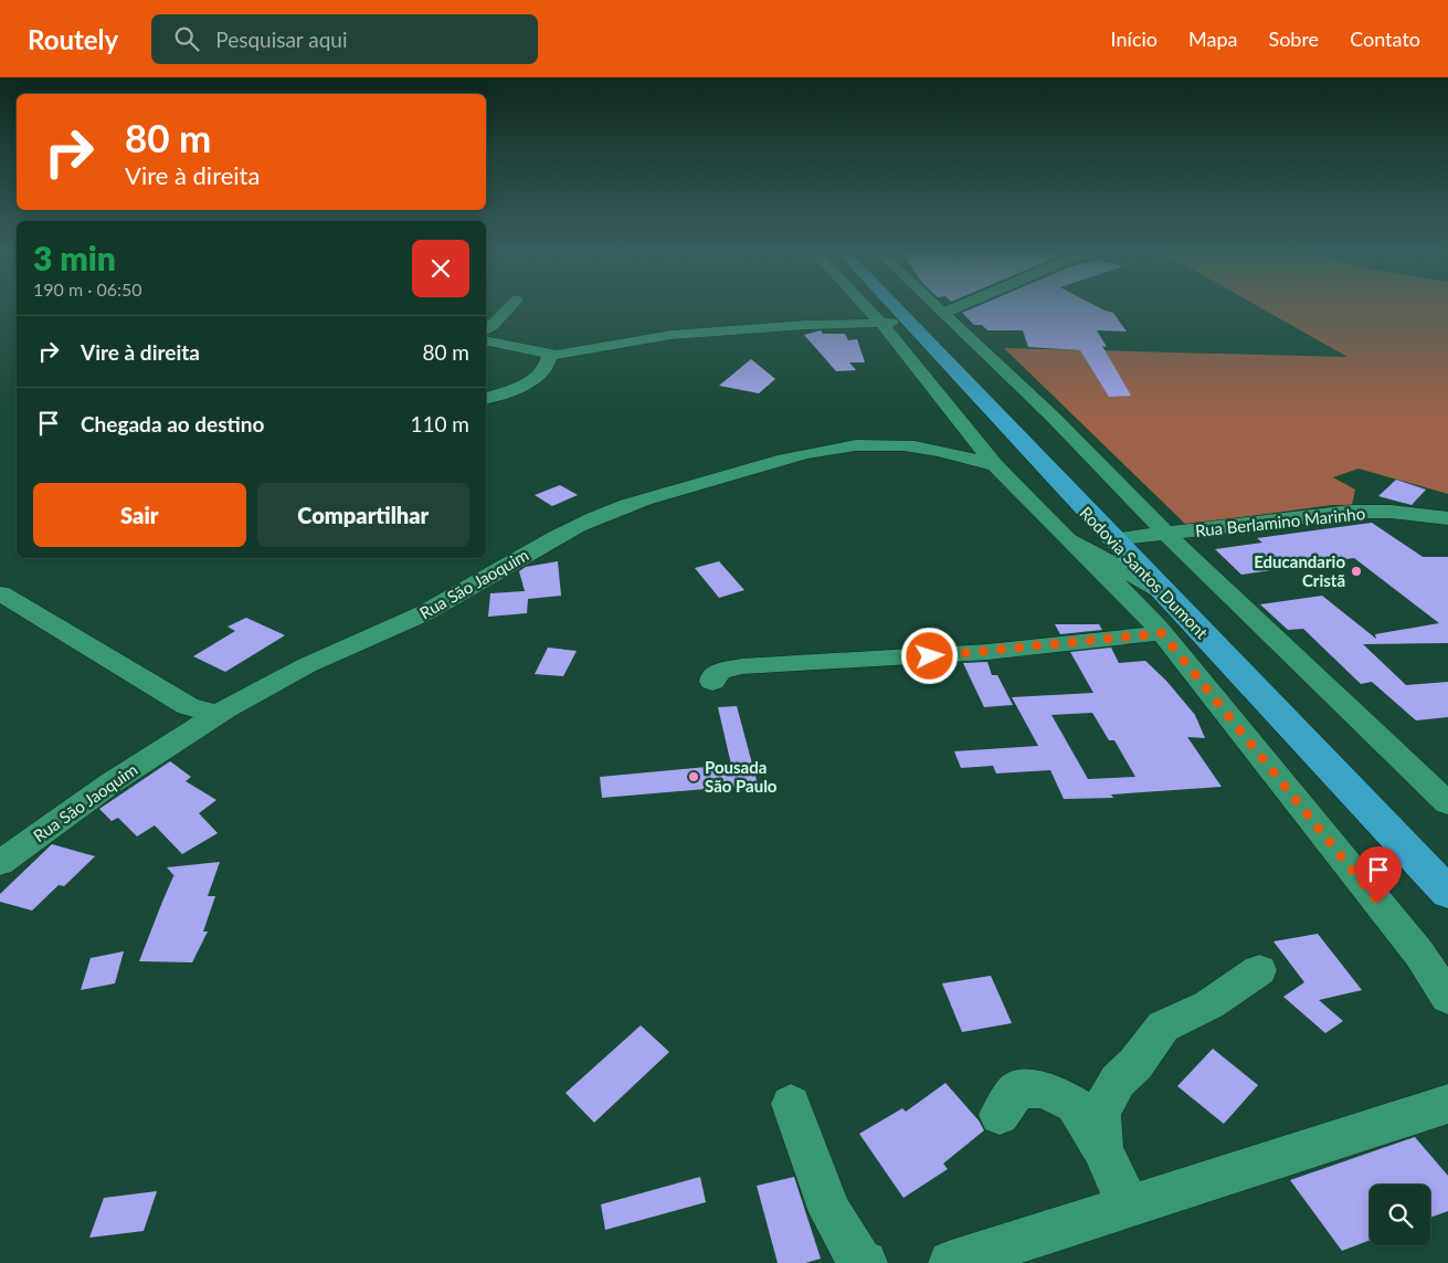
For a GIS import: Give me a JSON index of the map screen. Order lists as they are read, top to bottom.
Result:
{
  "streets": {
    "highway": ["Rodovia Santos Dumont"],
    "street": ["Rua Berlamino Marinho", "Rua São Jaoquim"]
  },
  "crossings": [
    ["Rua Berlamino Marinho", "Rodovia Santos Dumont"]
  ],
  "places": ["Educandario Cristã", "Pousada São Paulo"],
  "page": {
    "header": "Routely",
    "search": "Pesquisar aqui",
    "nav": [
      "Início",
      "Mapa",
      "Sobre",
      "Contato"
    ],
    "turn": ["80 m", "Vire à direita"],
    "heading": ["3 min", "190 m · 06:50"],
    "list": [
      {
        "name": "Vire à direita",
        "value": "80 m"
      },
      {
        "name": "Chegada ao destino",
        "value": "110 m"
      }
    ],
    "buttons": ["Sair", "Compartilhar"]
  }
}
